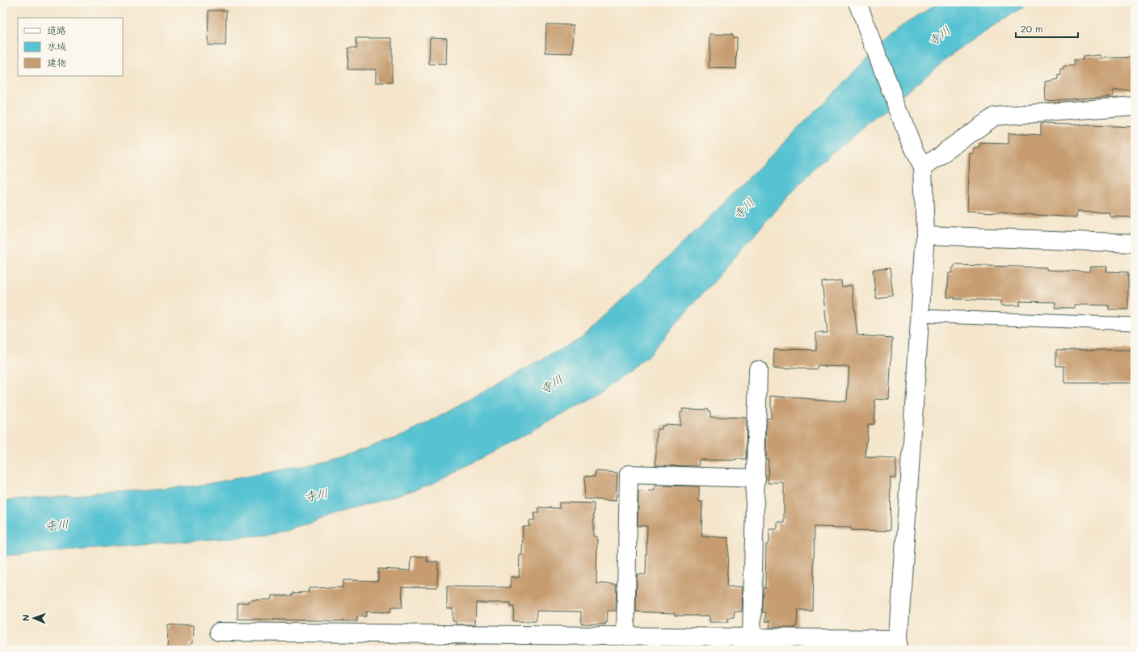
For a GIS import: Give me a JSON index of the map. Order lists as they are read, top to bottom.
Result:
{
  "water": ["寺川"],
  "legend": ["道路", "水域", "建物"],
  "scale_bar": "20 m",
  "north": "left"
}
